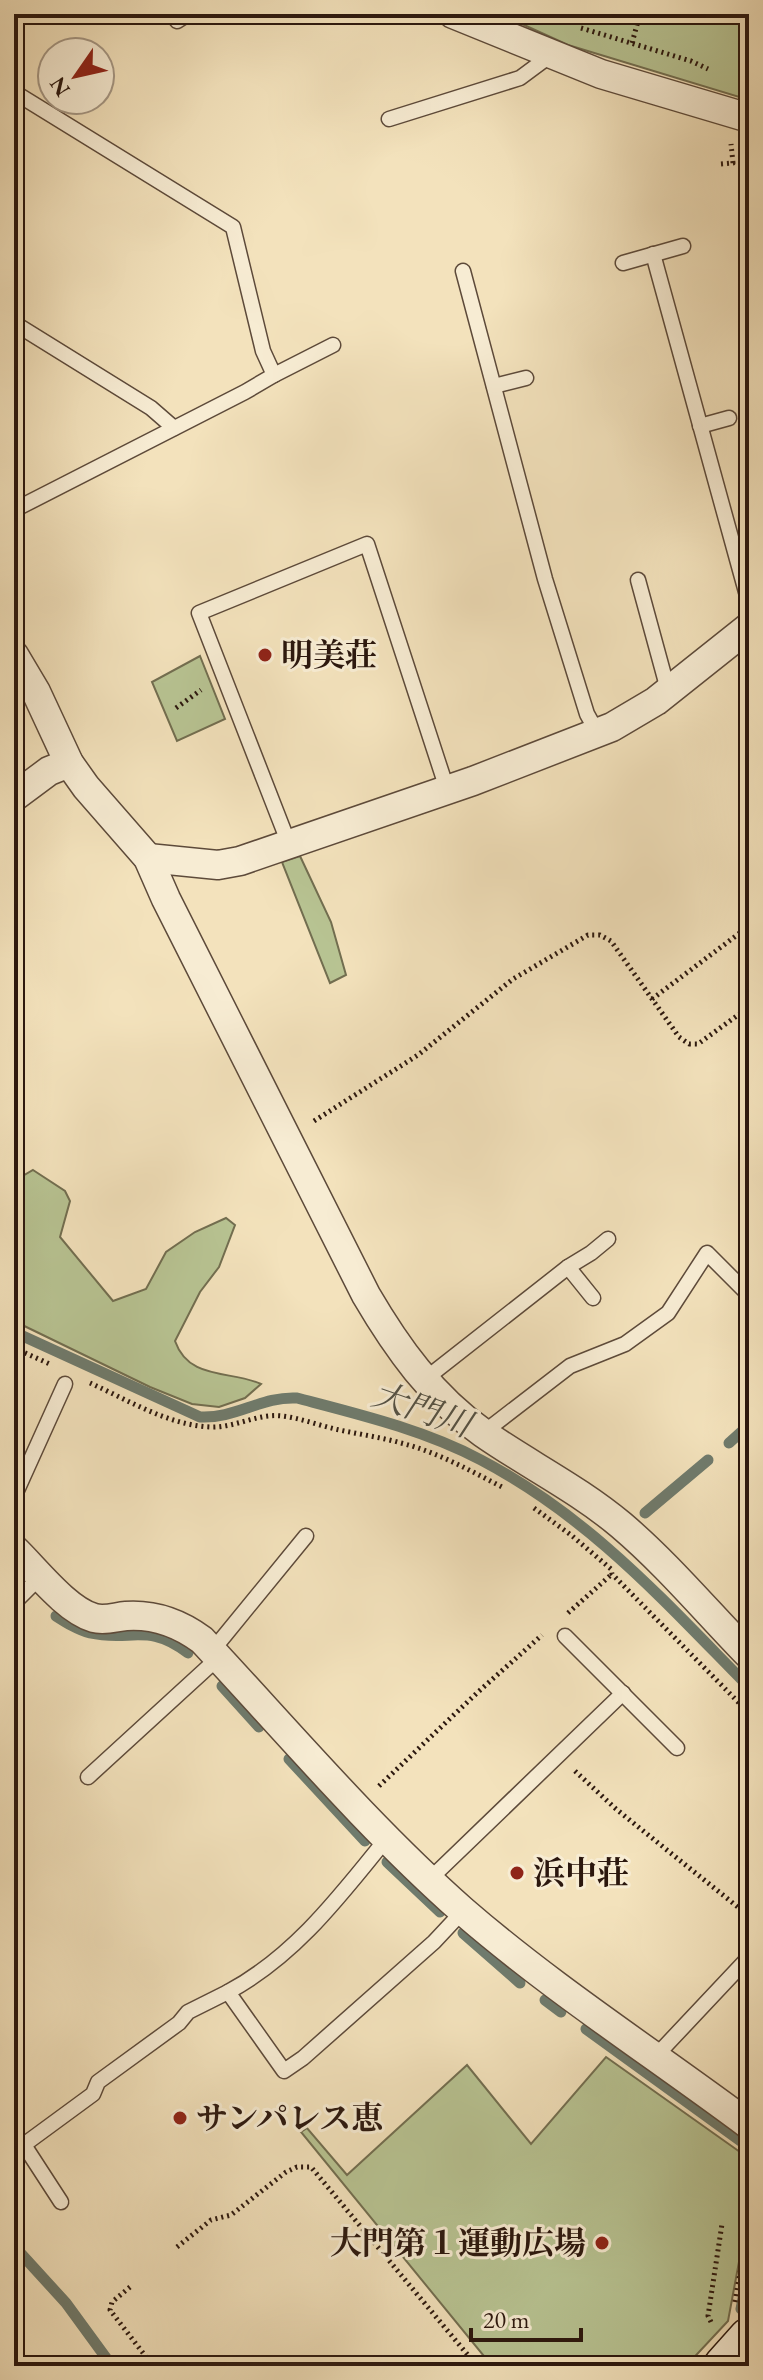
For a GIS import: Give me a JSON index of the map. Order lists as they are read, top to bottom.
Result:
{
  "water": ["大門川"],
  "places": [
    "明美荘",
    "浜中荘",
    "サンパレス恵",
    "大門第１運動広場"
  ],
  "scale_bar": "20 m",
  "north": "bottom left"
}
